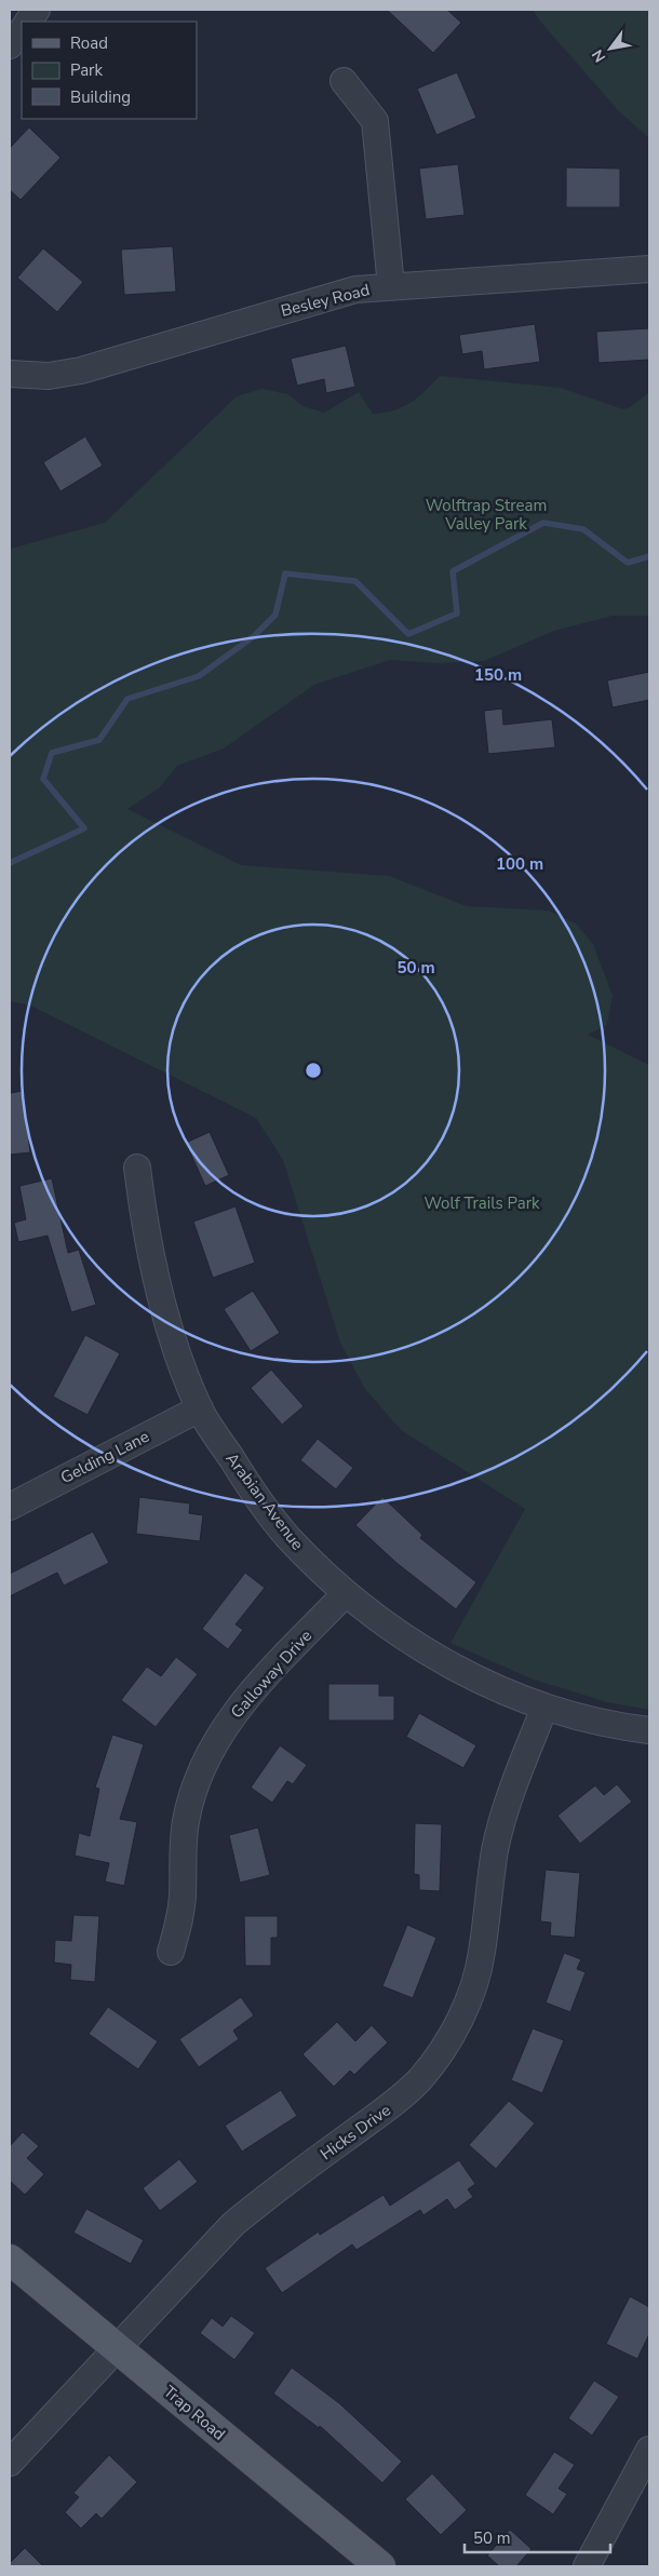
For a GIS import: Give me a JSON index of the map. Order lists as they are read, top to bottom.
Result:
{
  "streets": {
    "main road": ["Trap Road"],
    "street": [
      "Besley Road",
      "Gelding Lane",
      "Arabian Avenue",
      "Galloway Drive",
      "Hicks Drive"
    ]
  },
  "crossings": [
    ["Gelding Lane", "Arabian Avenue"],
    ["Arabian Avenue", "Galloway Drive"],
    ["Arabian Avenue", "Hicks Drive"],
    ["Hicks Drive", "Trap Road"]
  ],
  "parks": ["Wolftrap Stream Valley Park", "Wolf Trails Park"],
  "legend": ["Road", "Park", "Building"],
  "scale_bar": "50 m",
  "north": "bottom left",
  "rings": ["150 m", "100 m", "50 m"]
}
